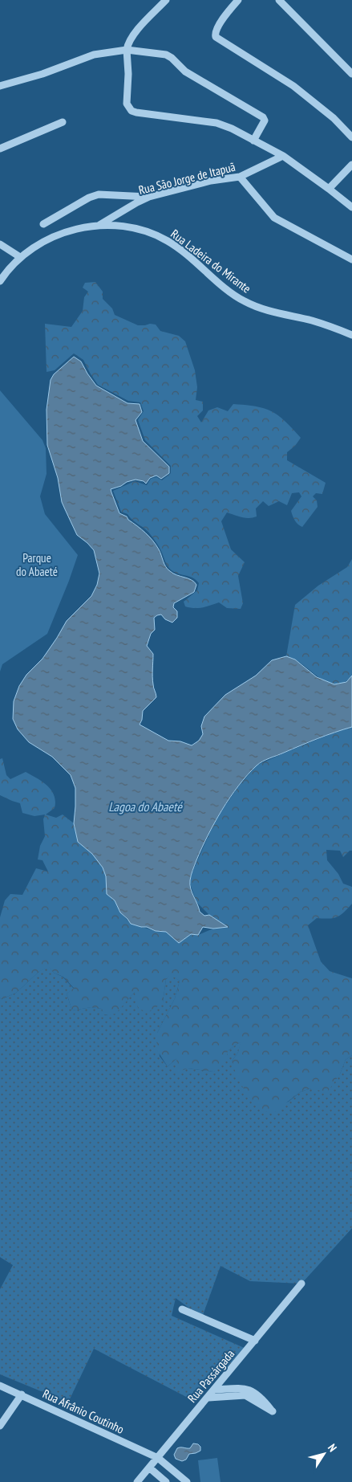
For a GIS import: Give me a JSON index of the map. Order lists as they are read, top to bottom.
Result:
{
  "streets": {
    "street": [
      "Rua São Jorge de Itapuã",
      "Rua Ladeira do Mirante",
      "Rua Passárgada",
      "Rua Afrânio Coutinho"
    ]
  },
  "crossings": [
    ["Rua São Jorge de Itapuã", "Rua Ladeira do Mirante"],
    ["Rua Passárgada", "Rua Afrânio Coutinho"]
  ],
  "water": ["Lagoa do Abaeté"],
  "parks": ["Parque do Abaeté"],
  "north": "top right"
}
